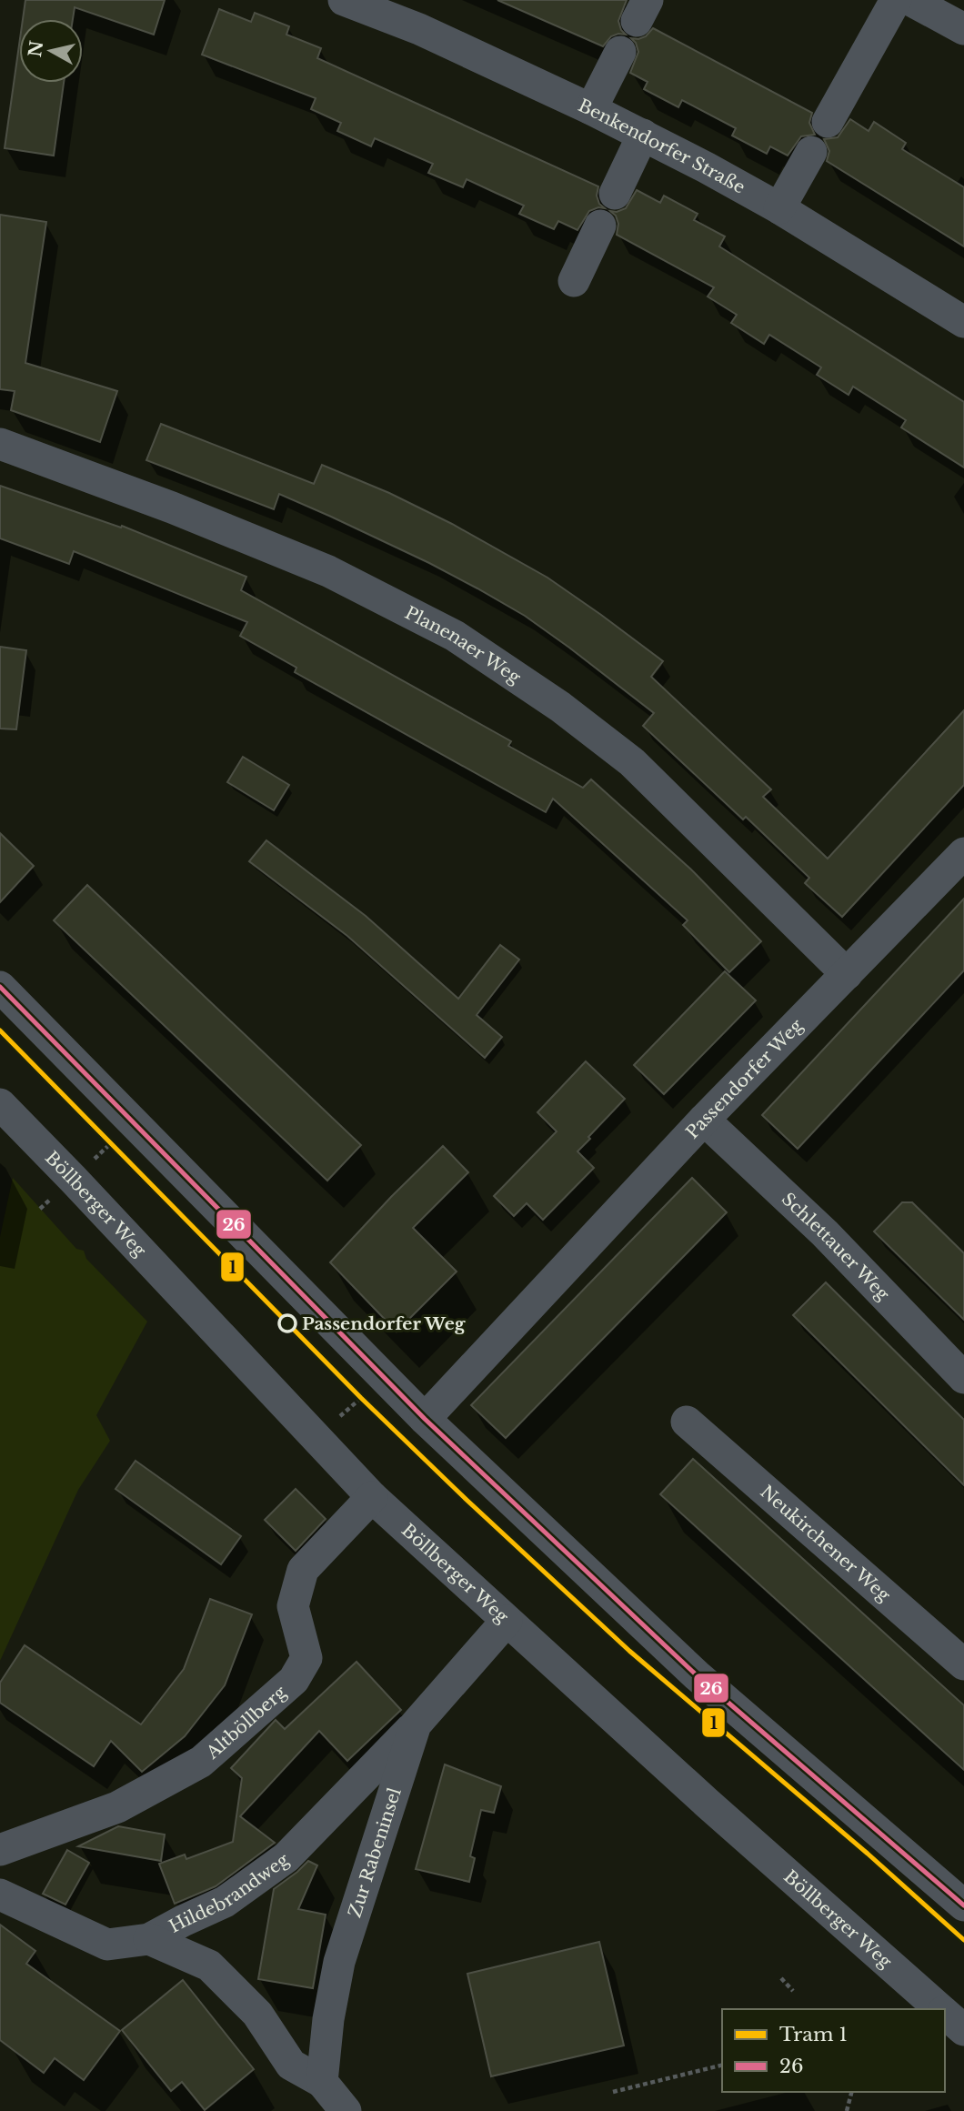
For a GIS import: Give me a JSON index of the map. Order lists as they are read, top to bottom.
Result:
{
  "streets": {
    "street": [
      "Benkendorfer Straße",
      "Planenaer Weg",
      "Passendorfer Weg",
      "Böllberger Weg",
      "Schlettauer Weg",
      "Neukirchener Weg",
      "Altböllberg",
      "Zur Rabeninsel",
      "Hildebrandweg"
    ]
  },
  "crossings": [
    ["Planenaer Weg", "Passendorfer Weg"],
    ["Passendorfer Weg", "Schlettauer Weg"],
    ["Böllberger Weg", "Altböllberg"],
    ["Böllberger Weg", "Zur Rabeninsel"],
    ["Zur Rabeninsel", "Hildebrandweg"]
  ],
  "places": ["Passendorfer Weg"],
  "lines": ["transit line 26", "tram line 1"],
  "legend": ["Tram 1", "26"],
  "north": "left"
}
